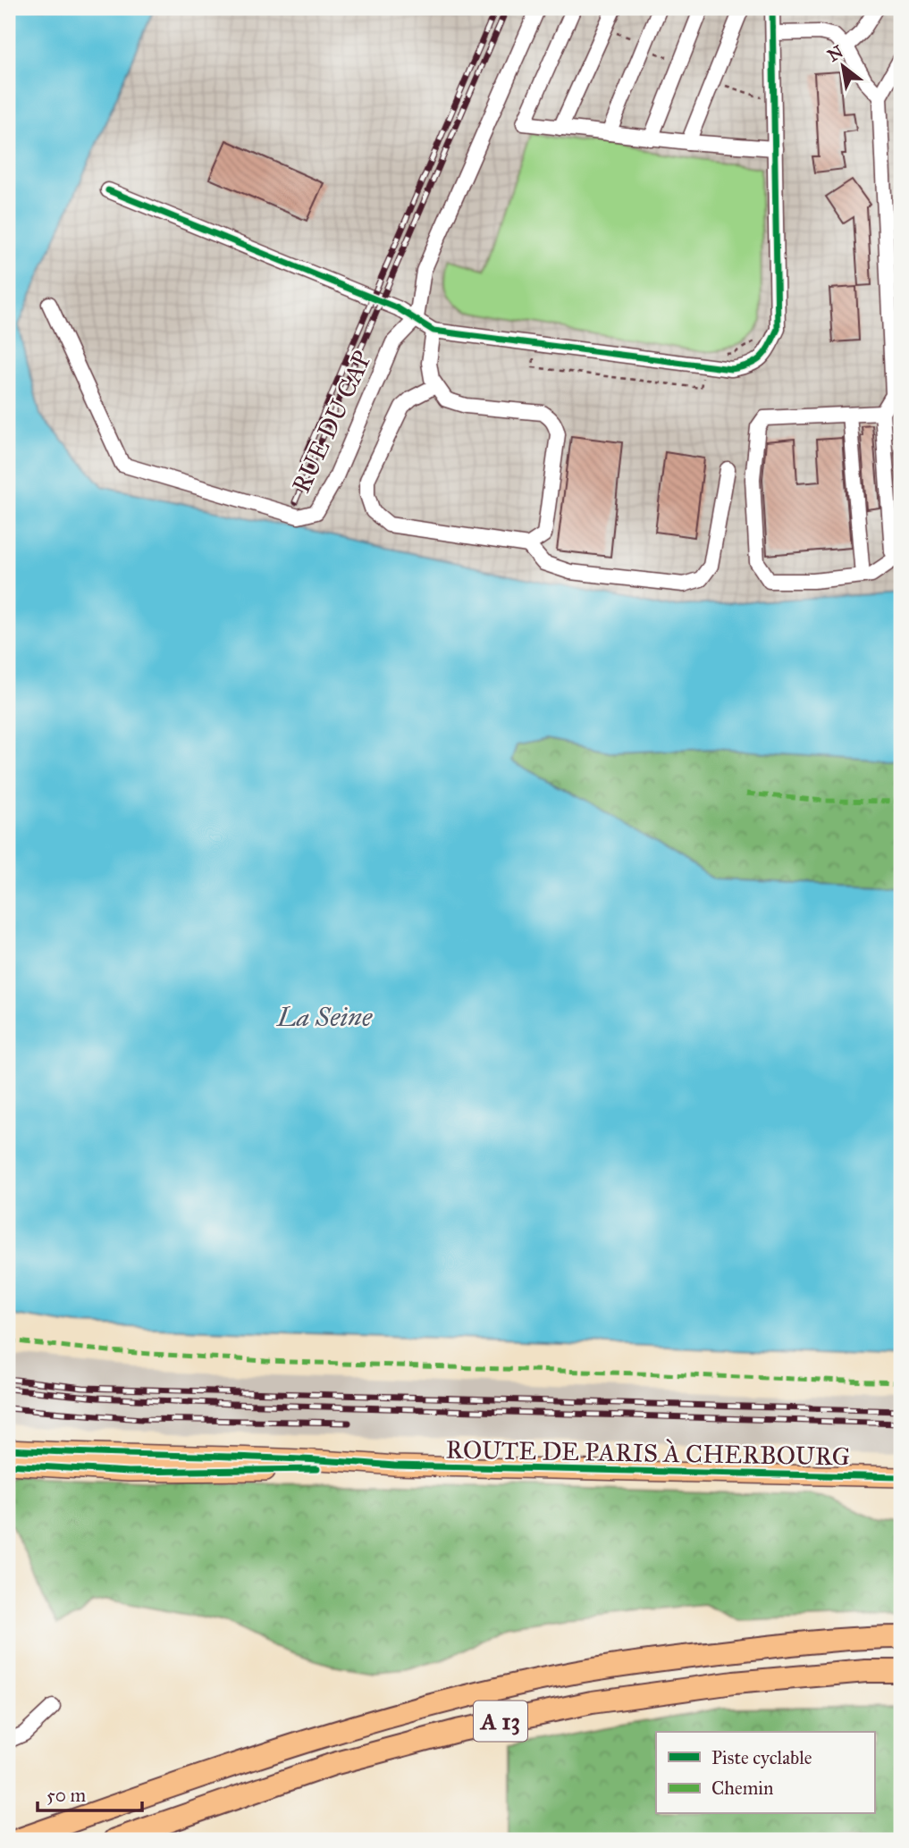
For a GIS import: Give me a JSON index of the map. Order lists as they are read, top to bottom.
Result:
{
  "streets": {
    "highway": ["A 13"],
    "main road": ["ROUTE DE PARIS À CHERBOURG"],
    "street": ["RUE DU CAP"]
  },
  "water": ["La Seine"],
  "legend": ["Piste cyclable", "Chemin"],
  "scale_bar": "50 m",
  "north": "top left"
}
